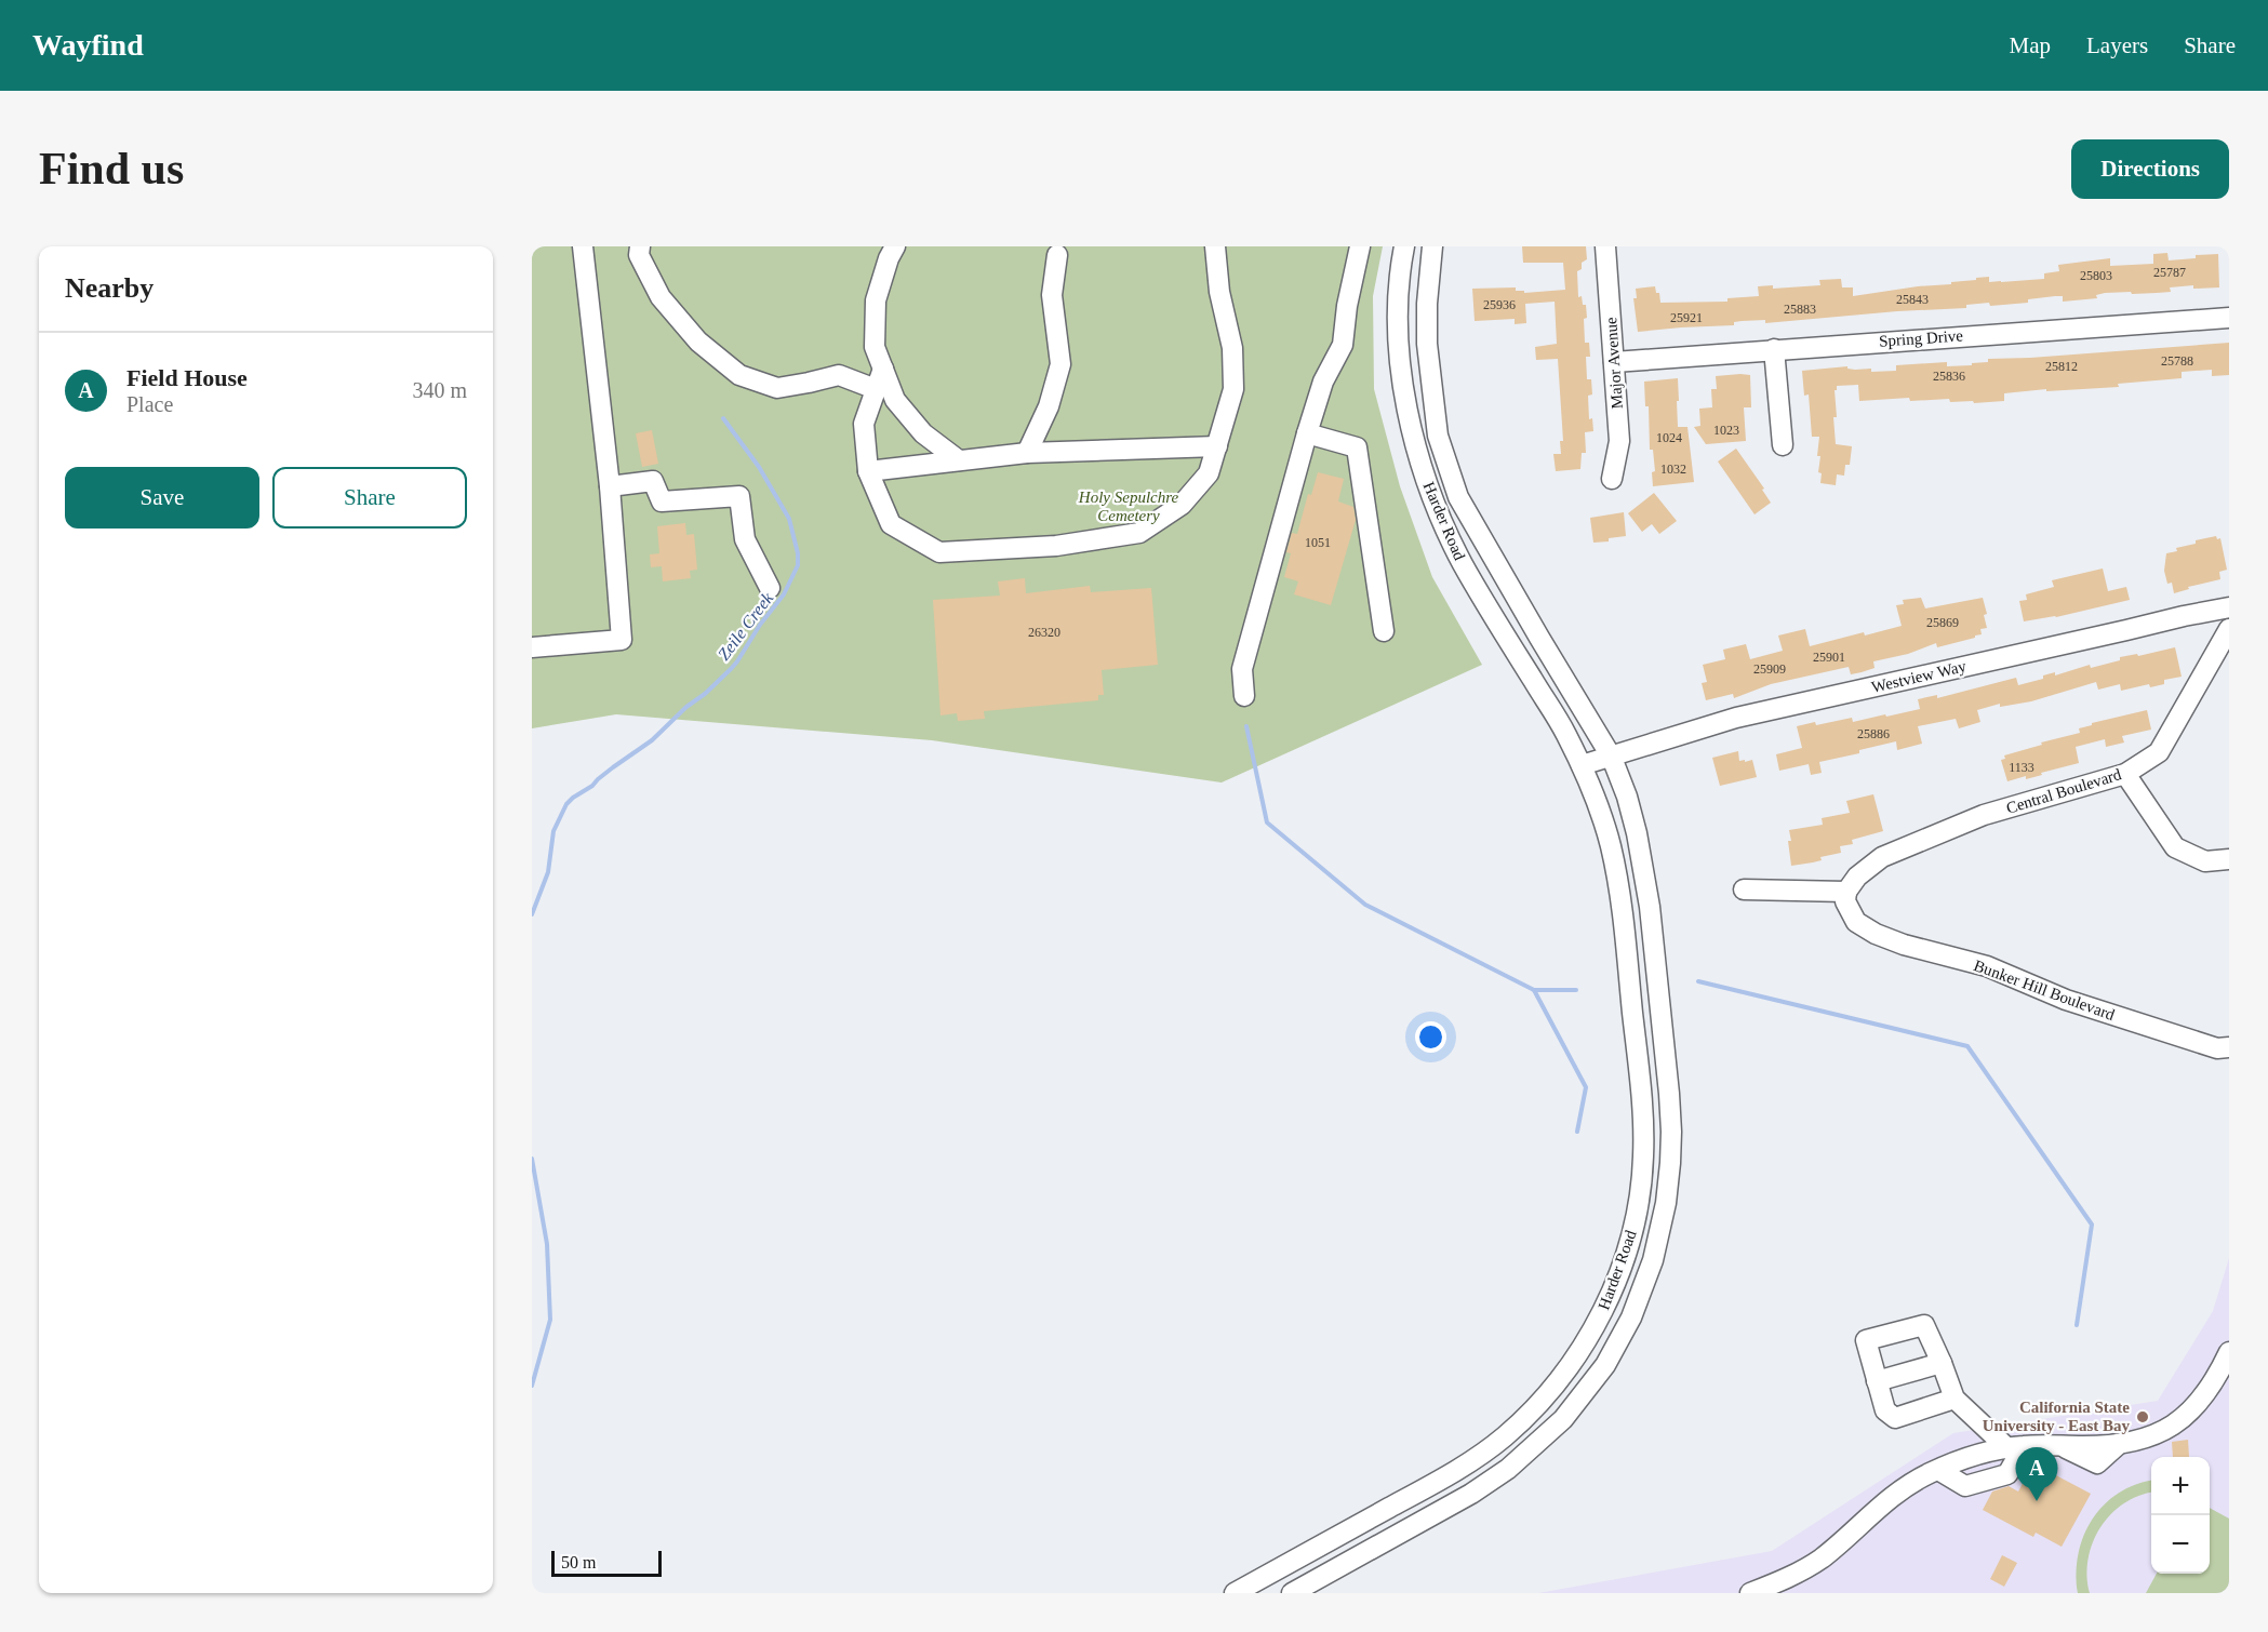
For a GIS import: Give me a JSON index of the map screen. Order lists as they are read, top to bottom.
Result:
{
  "streets": {
    "street": [
      "Spring Drive",
      "Major Avenue",
      "Harder Road",
      "Westview Way",
      "Central Boulevard",
      "Bunker Hill Boulevard"
    ]
  },
  "crossings": [
    ["Spring Drive", "Major Avenue"],
    ["Harder Road", "Westview Way"],
    ["Central Boulevard", "Bunker Hill Boulevard"]
  ],
  "water": ["Zeile Creek"],
  "parks": ["Holy Sepulchre Cemetery"],
  "places": ["California State University - East Bay"],
  "house_numbers": [
    "25787",
    "25803",
    "25843",
    "25936",
    "25883",
    "25921",
    "25788",
    "25812",
    "25836",
    "1023",
    "1024",
    "1032",
    "1051",
    "25869",
    "26320",
    "25901",
    "25909",
    "25886",
    "1133"
  ],
  "scale_bar": "50 m",
  "page": {
    "header": "Wayfind",
    "nav": ["Map", "Layers", "Share"],
    "buttons": [
      "Directions",
      ["Save", "Share"]
    ],
    "title": "Find us",
    "heading": "Nearby",
    "list": [
      {
        "mark": "A",
        "name": "Field House",
        "note": "Place",
        "value": "340 m"
      }
    ],
    "pins": "A",
    "map_buttons": ["+", "−"],
    "scale": "50 m"
  }
}
